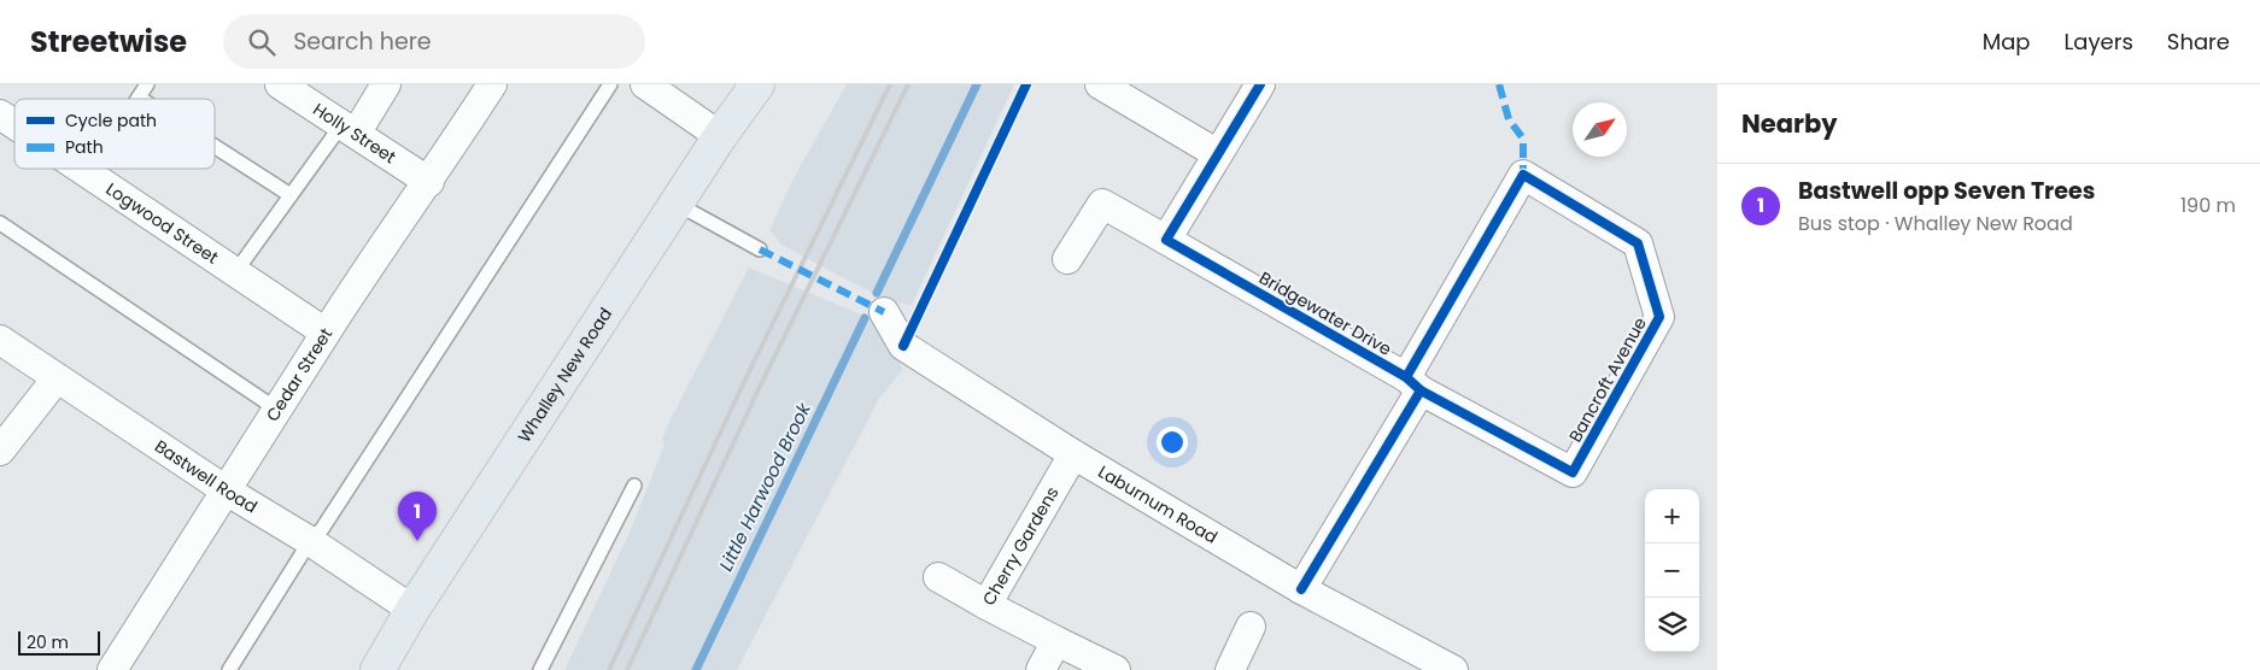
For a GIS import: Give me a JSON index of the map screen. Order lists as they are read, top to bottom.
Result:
{
  "streets": {
    "highway": ["Whalley New Road"],
    "street": [
      "Holly Street",
      "Logwood Street",
      "Bridgewater Drive",
      "Cedar Street",
      "Bancroft Avenue",
      "Bastwell Road",
      "Laburnum Road",
      "Cherry Gardens"
    ]
  },
  "crossings": [
    ["Holly Street", "Cedar Street"],
    ["Logwood Street", "Cedar Street"],
    ["Bridgewater Drive", "Bancroft Avenue"],
    ["Cedar Street", "Bastwell Road"],
    ["Whalley New Road", "Bastwell Road"],
    ["Laburnum Road", "Cherry Gardens"]
  ],
  "water": ["Little Harwood Brook"],
  "legend": ["Cycle path", "Path"],
  "scale_bar": "20 m",
  "north": "top right",
  "page": {
    "header": "Streetwise",
    "search": "Search here",
    "nav": ["Map", "Layers", "Share"],
    "heading": "Nearby",
    "list": [
      {
        "mark": "1",
        "name": "Bastwell opp Seven Trees",
        "note": "Bus stop · Whalley New Road",
        "value": "190 m"
      }
    ],
    "map_buttons": ["+", "−"],
    "pins": "1",
    "scale": "20 m"
  }
}
